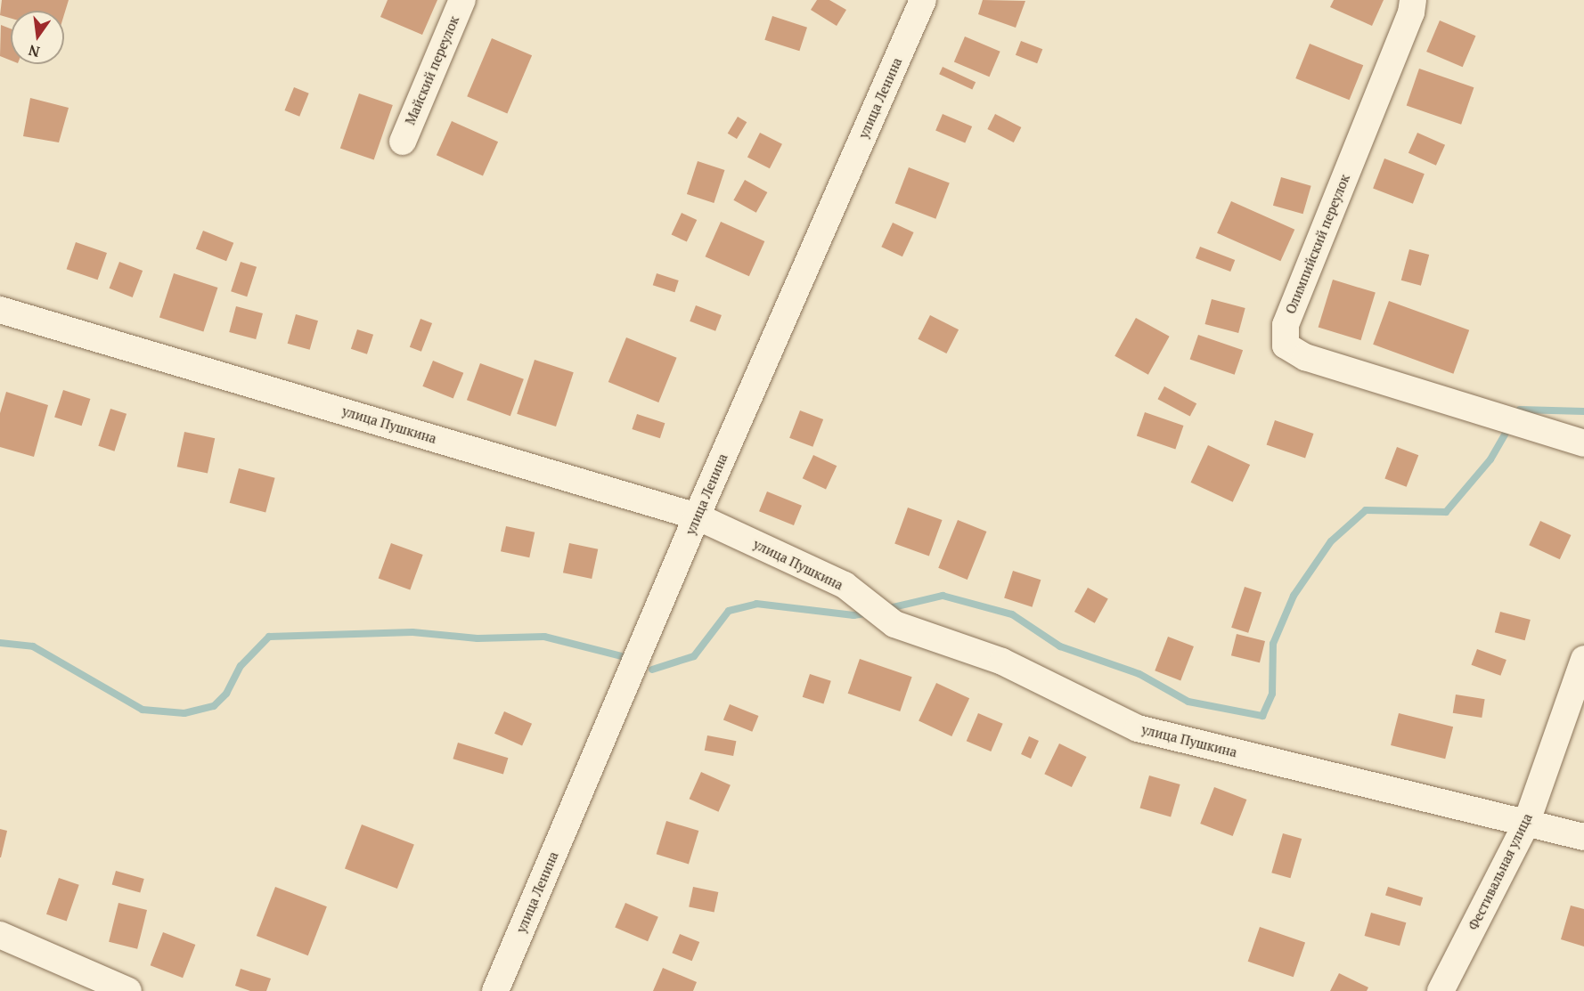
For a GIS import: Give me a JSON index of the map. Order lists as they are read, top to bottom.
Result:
{
  "streets": {
    "street": [
      "Майский переулок",
      "улица Ленина",
      "Олимпийский переулок",
      "улица Пушкина",
      "Фестивальная улица"
    ]
  },
  "crossings": [
    ["улица Ленина", "улица Пушкина"],
    ["улица Пушкина", "Фестивальная улица"]
  ],
  "north": "bottom"
}
